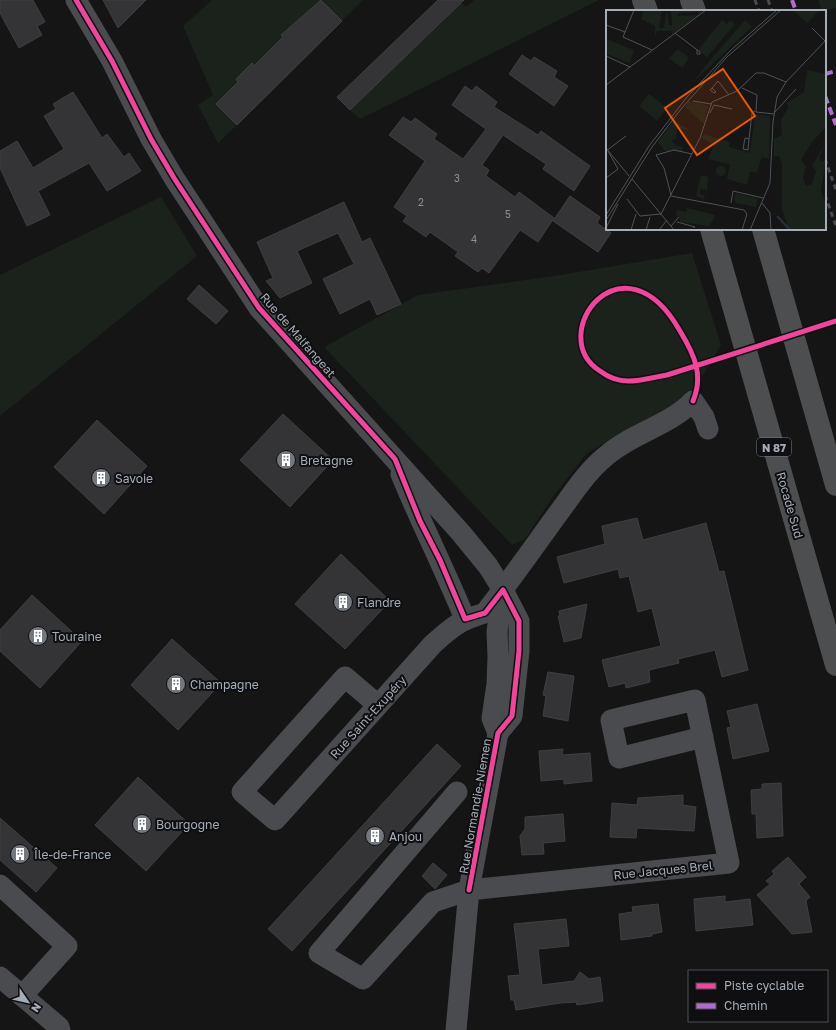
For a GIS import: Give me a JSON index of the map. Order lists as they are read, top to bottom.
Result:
{
  "streets": {
    "highway": ["N 87", "Rocade Sud"],
    "street": [
      "Rue de Malfangeat",
      "Rue Saint-Exupéry",
      "Rue Normandie-Niemen",
      "Rue Jacques Brel"
    ]
  },
  "crossings": [
    ["Rue de Malfangeat", "Rue Saint-Exupéry"],
    ["Rue de Malfangeat", "Rue Normandie-Niemen"],
    ["Rue Saint-Exupéry", "Rue Normandie-Niemen"],
    ["Rue Normandie-Niemen", "Rue Jacques Brel"]
  ],
  "places": {
    "building": [
      "Bretagne",
      "Savoie",
      "Flandre",
      "Touraine",
      "Champagne",
      "Bourgogne",
      "Anjou",
      "Île-de-France"
    ]
  },
  "house_numbers": [
    "3",
    "2",
    "5",
    "4"
  ],
  "legend": ["Piste cyclable", "Chemin"],
  "north": "bottom right"
}
